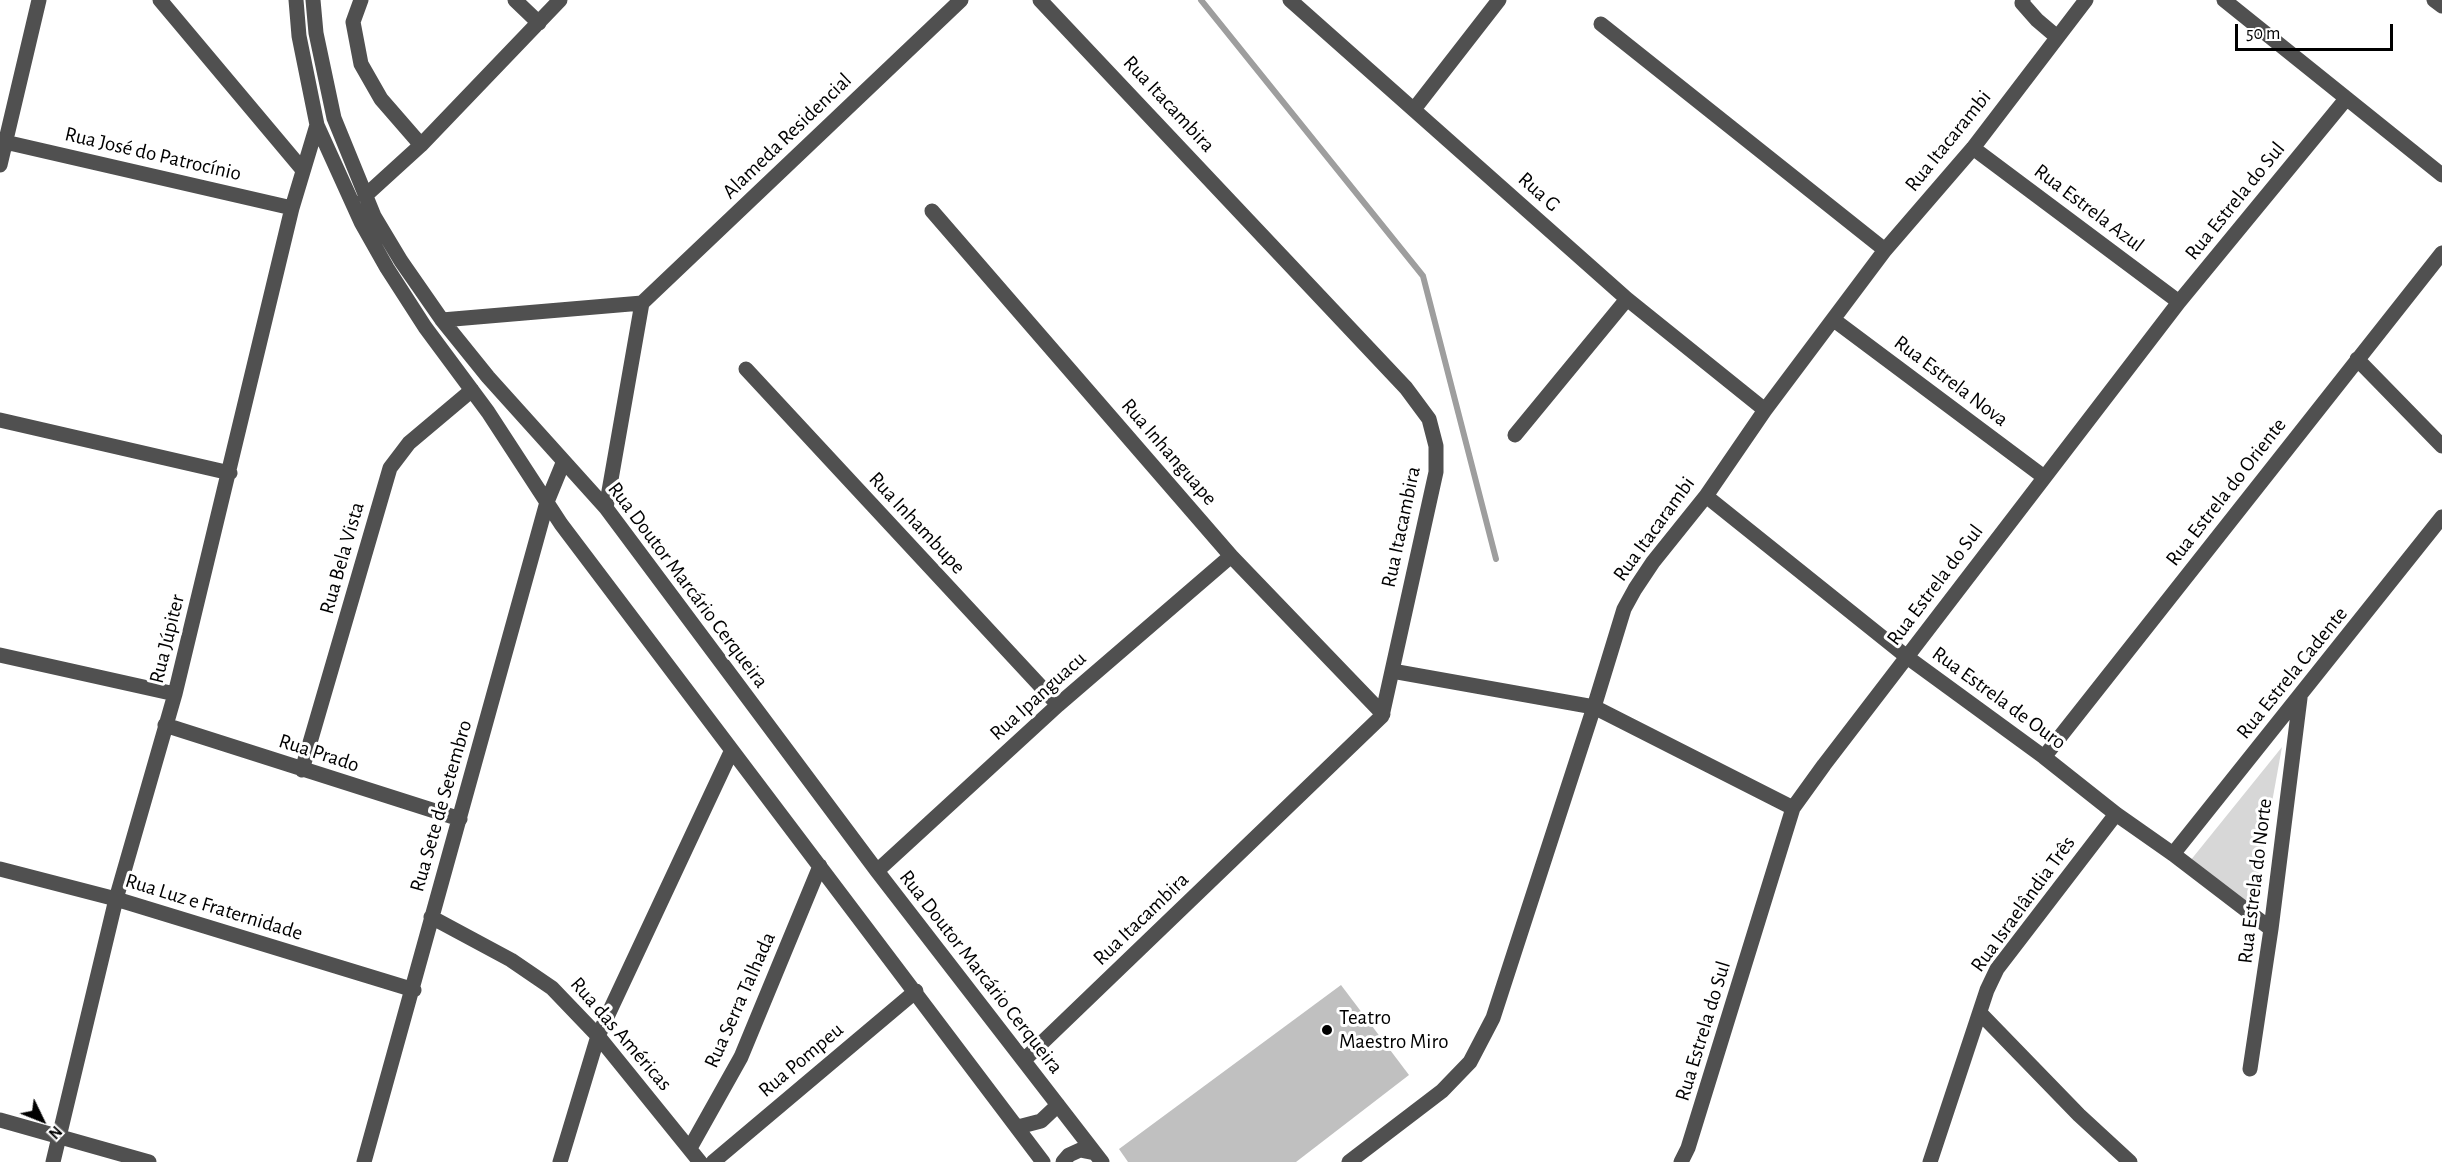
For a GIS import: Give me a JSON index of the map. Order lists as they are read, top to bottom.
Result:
{
  "streets": {
    "street": [
      "Rua Itacambira",
      "Alameda Residencial",
      "Rua Itacarambi",
      "Rua José do Patrocínio",
      "Rua G",
      "Rua Estrela do Sul",
      "Rua Estrela Azul",
      "Rua Estrela Nova",
      "Rua Inhanguape",
      "Rua Estrela do Oriente",
      "Rua Inhambupe",
      "Rua Bela Vista",
      "Rua Doutor Marcário Cerqueira",
      "Rua Júpiter",
      "Rua Estrela Cadente",
      "Rua Ipanguacu",
      "Rua Estrela de Ouro",
      "Rua Prado",
      "Rua Sete de Setembro",
      "Rua Estrela do Norte",
      "Rua Israelândia Três",
      "Rua Luz e Fraternidade",
      "Rua Serra Talhada",
      "Rua das Américas",
      "Rua Pompeu"
    ]
  },
  "crossings": [
    ["Rua Itacambira", "Rua Inhanguape"],
    ["Rua Itacambira", "Rua Doutor Marcário Cerqueira"],
    ["Rua Itacarambi", "Rua G"],
    ["Rua Itacarambi", "Rua Estrela Azul"],
    ["Rua Itacarambi", "Rua Estrela Nova"],
    ["Rua Itacarambi", "Rua Estrela de Ouro"],
    ["Rua José do Patrocínio", "Rua Júpiter"],
    ["Rua Estrela do Sul", "Rua Estrela Azul"],
    ["Rua Estrela do Sul", "Rua Estrela Nova"],
    ["Rua Estrela do Sul", "Rua Estrela de Ouro"],
    ["Rua Inhanguape", "Rua Ipanguacu"],
    ["Rua Estrela do Oriente", "Rua Estrela de Ouro"],
    ["Rua Inhambupe", "Rua Ipanguacu"],
    ["Rua Bela Vista", "Rua Prado"],
    ["Rua Doutor Marcário Cerqueira", "Rua Ipanguacu"],
    ["Rua Doutor Marcário Cerqueira", "Rua Sete de Setembro"],
    ["Rua Júpiter", "Rua Prado"],
    ["Rua Júpiter", "Rua Luz e Fraternidade"],
    ["Rua Estrela Cadente", "Rua Estrela de Ouro"],
    ["Rua Estrela Cadente", "Rua Estrela do Norte"],
    ["Rua Estrela de Ouro", "Rua Estrela do Norte"],
    ["Rua Estrela de Ouro", "Rua Israelândia Três"],
    ["Rua Prado", "Rua Sete de Setembro"],
    ["Rua Sete de Setembro", "Rua Luz e Fraternidade"],
    ["Rua Sete de Setembro", "Rua das Américas"],
    ["Rua Serra Talhada", "Rua das Américas"]
  ],
  "places": ["Teatro Maestro Miro"],
  "scale_bar": "50 m",
  "north": "bottom right"
}
